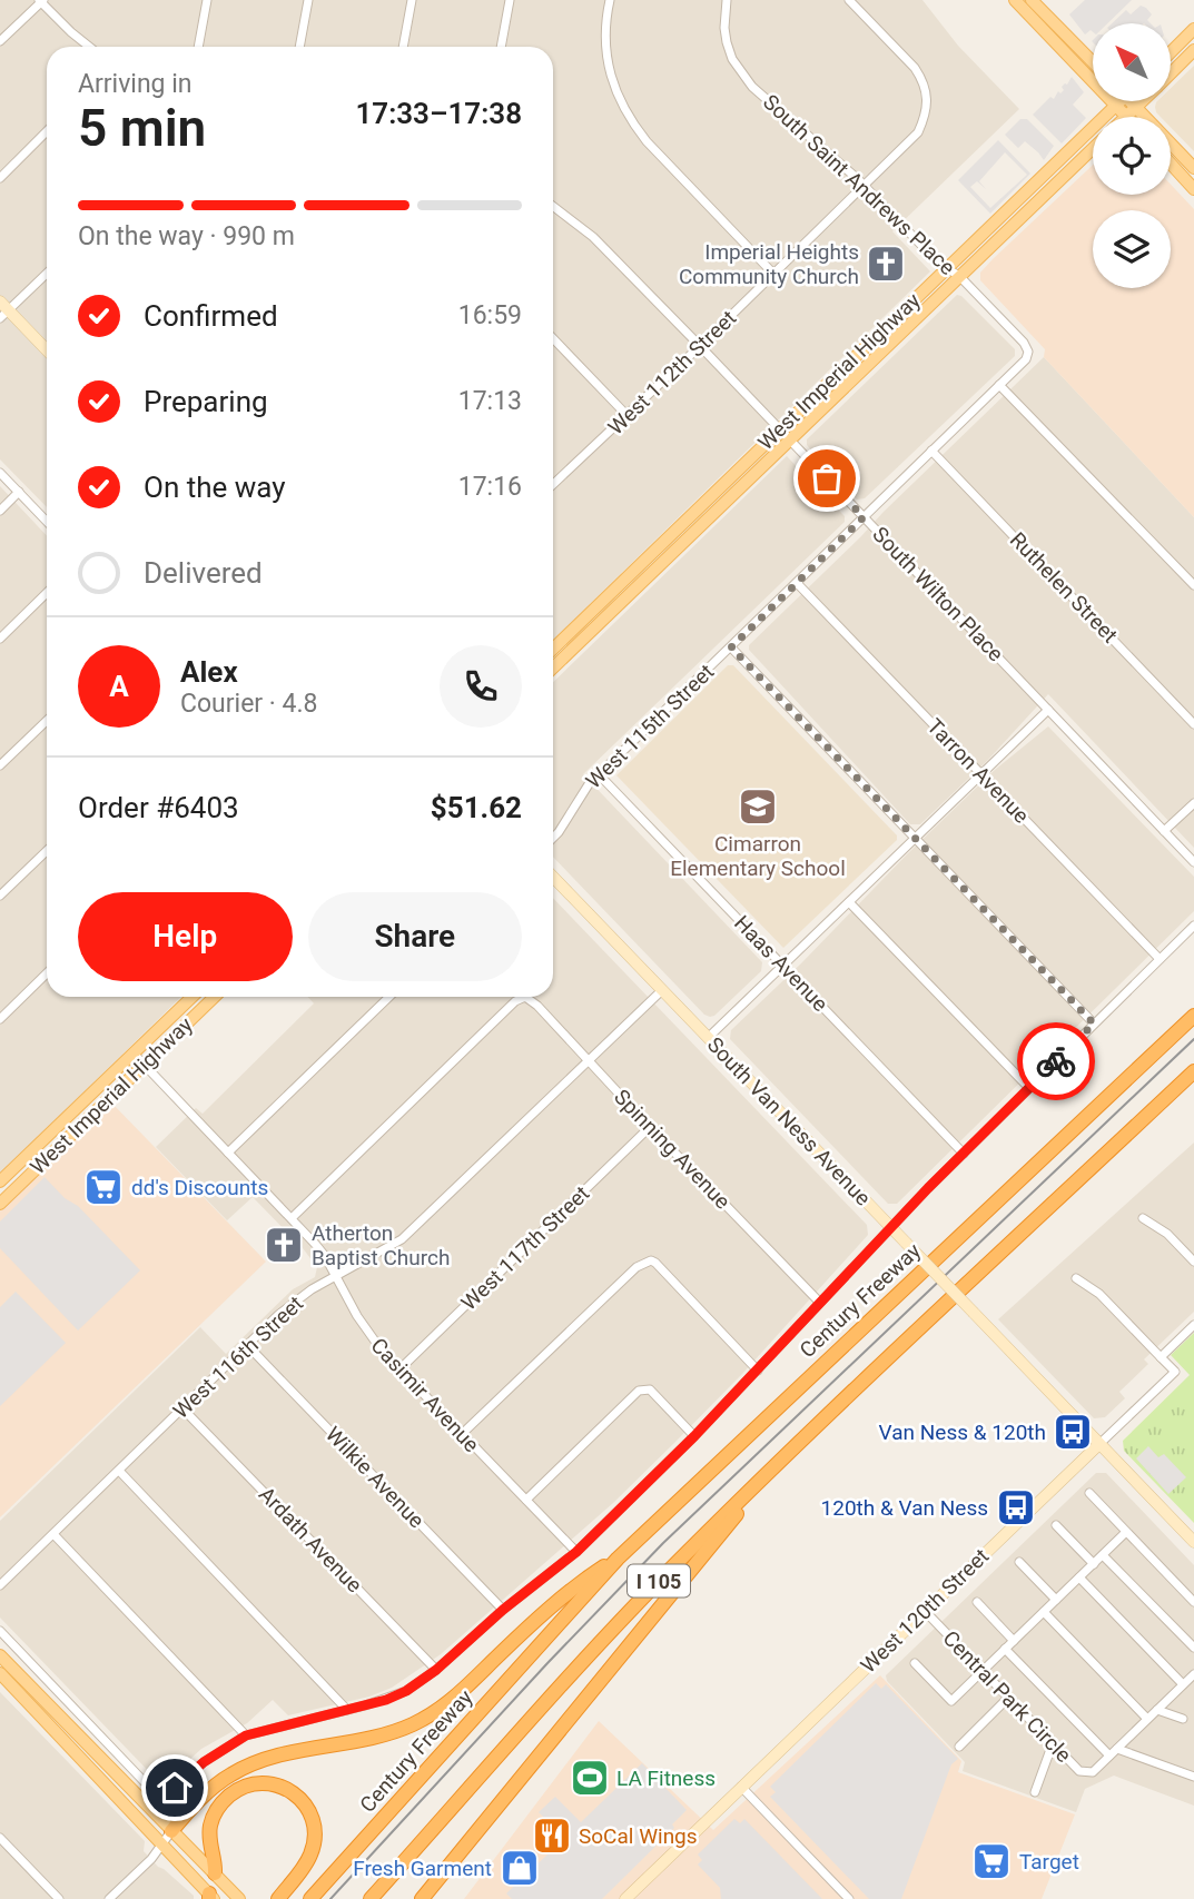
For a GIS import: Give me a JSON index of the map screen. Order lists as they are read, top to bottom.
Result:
{
  "streets": {
    "highway": ["Century Freeway", "I 105"],
    "main road": ["West Imperial Highway", "South Van Ness Avenue", "West 120th Street"],
    "street": [
      "South Saint Andrews Place",
      "West 112th Street",
      "Ruthelen Street",
      "South Wilton Place",
      "West 115th Street",
      "Tarron Avenue",
      "Haas Avenue",
      "Spinning Avenue",
      "West 117th Street",
      "West 116th Street",
      "Casimir Avenue",
      "Wilkie Avenue",
      "Ardath Avenue",
      "Central Park Circle"
    ]
  },
  "crossings": [
    ["South Saint Andrews Place", "West Imperial Highway"],
    ["South Saint Andrews Place", "West 112th Street"],
    ["South Saint Andrews Place", "West 115th Street"],
    ["West Imperial Highway", "South Wilton Place"],
    ["West Imperial Highway", "Casimir Avenue"],
    ["West 112th Street", "South Wilton Place"],
    ["Ruthelen Street", "West 115th Street"],
    ["South Wilton Place", "West 115th Street"],
    ["West 115th Street", "Tarron Avenue"],
    ["West 115th Street", "Haas Avenue"],
    ["South Van Ness Avenue", "West 116th Street"],
    ["South Van Ness Avenue", "West 120th Street"],
    ["Spinning Avenue", "West 117th Street"],
    ["Spinning Avenue", "West 116th Street"],
    ["Spinning Avenue", "Casimir Avenue"],
    ["West 117th Street", "Casimir Avenue"],
    ["West 116th Street", "Casimir Avenue"],
    ["West 116th Street", "Wilkie Avenue"],
    ["West 116th Street", "Ardath Avenue"],
    ["West 120th Street", "Central Park Circle"]
  ],
  "places": {
    "church": ["Imperial Heights Community Church", "Atherton Baptist Church"],
    "school or university": ["Cimarron Elementary School"],
    "supermarket": ["dd's Discounts", "Target"],
    "bus stop": ["Van Ness & 120th", "120th & Van Ness"],
    "sports": ["LA Fitness"],
    "restaurant": ["SoCal Wings"],
    "shop": ["Fresh Garment"]
  },
  "north": "top left",
  "page": {
    "heading": ["5 min", "Arriving in", "17:33–17:38"],
    "panel": [
      "Alex",
      "Courier · 4.8",
      "Order #6403",
      "$51.62"
    ],
    "bar": "On the way · 990 m",
    "list": [
      ["Confirmed", "16:59"],
      ["Preparing", "17:13"],
      ["On the way", "17:16"],
      "Delivered"
    ],
    "round": "A",
    "buttons": ["Help", "Share"]
  }
}
